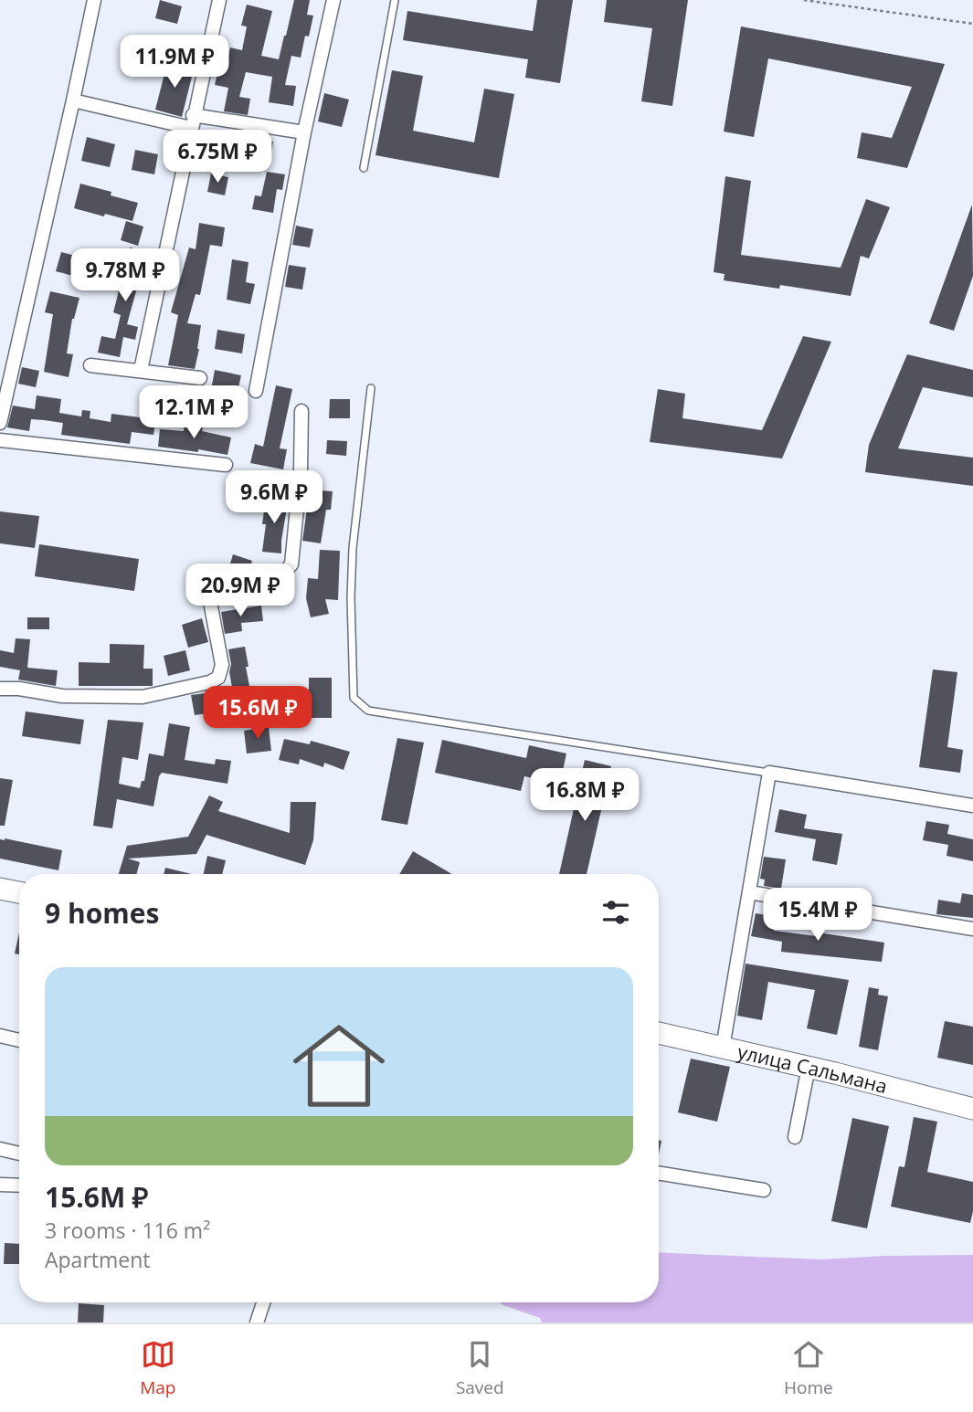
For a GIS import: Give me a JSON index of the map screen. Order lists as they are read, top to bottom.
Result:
{
  "streets": {
    "main road": ["улица Сальмана"]
  },
  "page": {
    "price": [
      "11.9M ₽",
      "6.75M ₽",
      "9.78M ₽",
      "12.1M ₽",
      "9.6M ₽",
      "20.9M ₽",
      "15.6M ₽",
      "16.8M ₽",
      "15.4M ₽"
    ],
    "heading": "9 homes",
    "list": [
      {
        "name": "15.6M ₽",
        "note": "3 rooms · 116 m² · Apartment"
      }
    ],
    "tabs": ["Map", "Saved", "Home"]
  }
}
